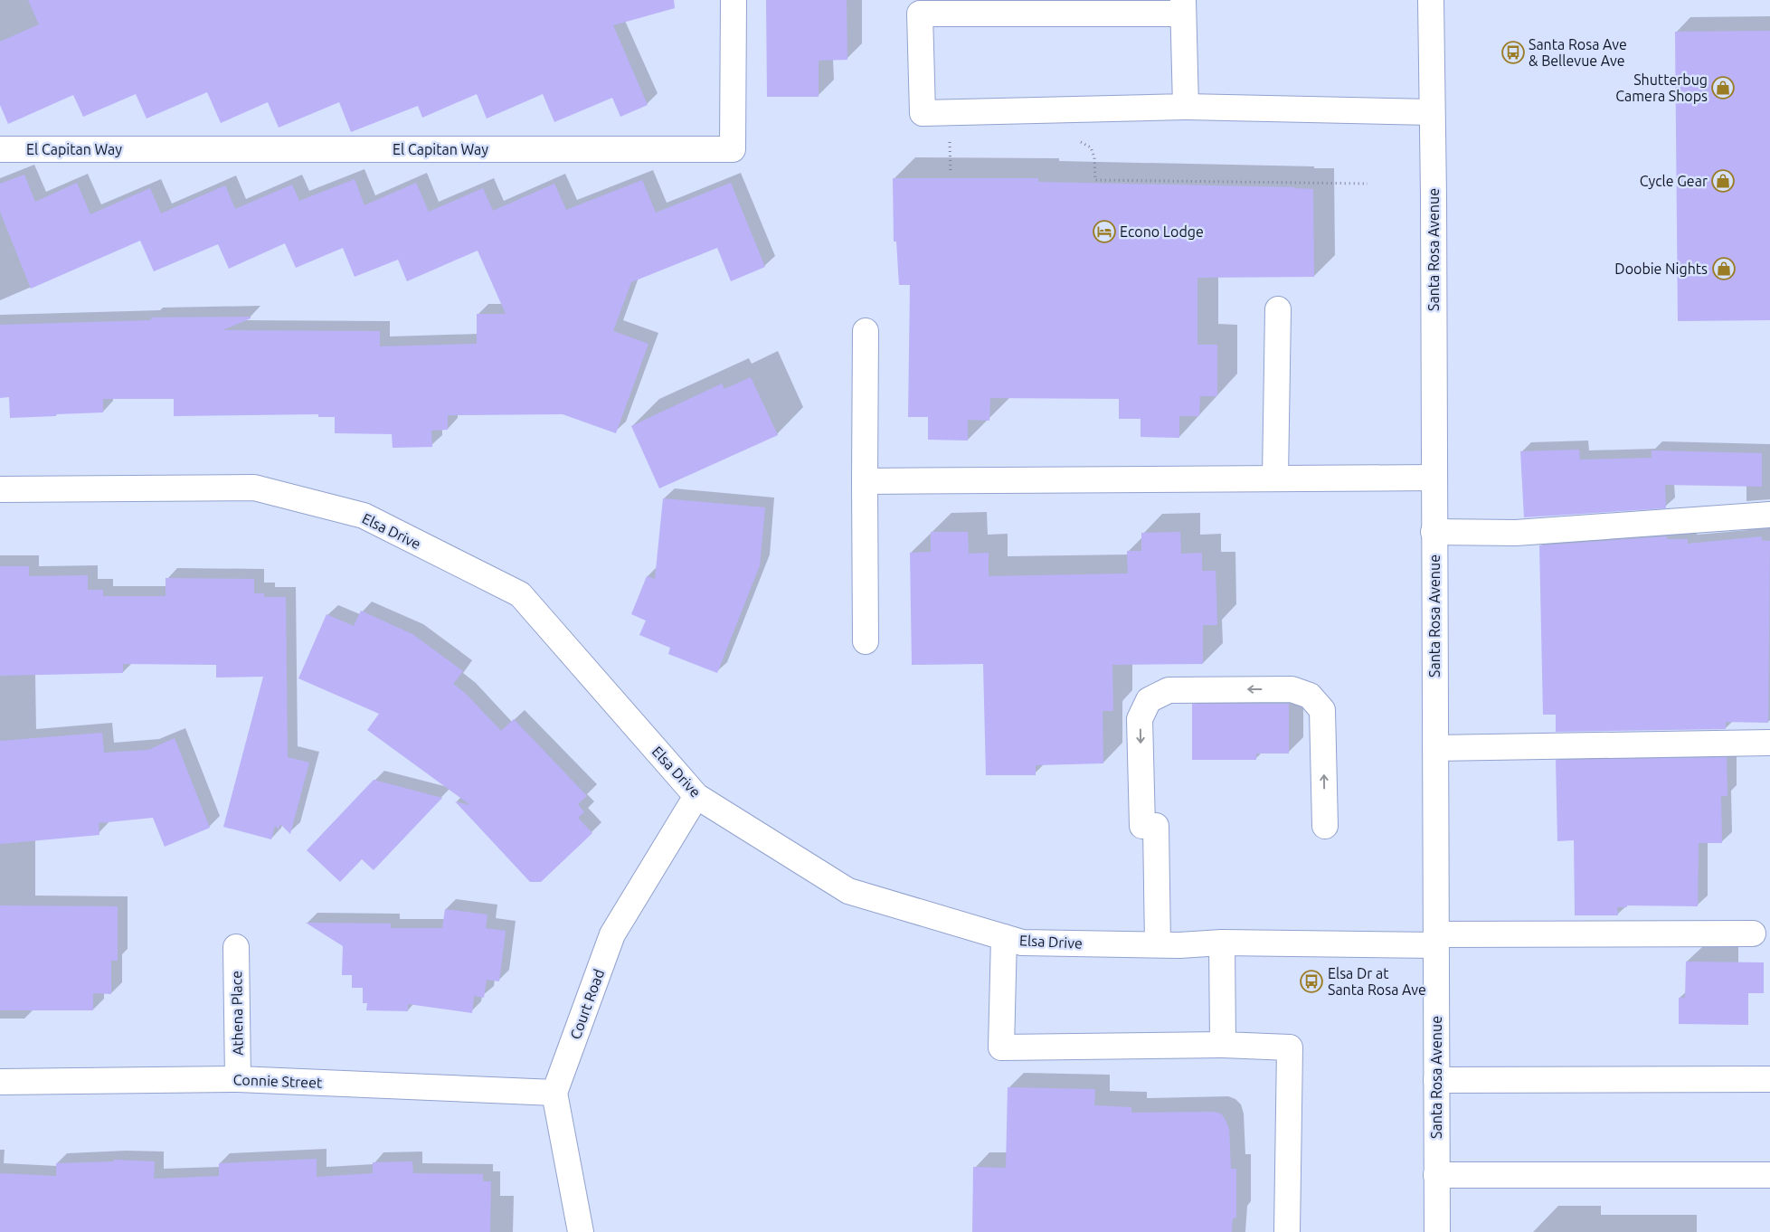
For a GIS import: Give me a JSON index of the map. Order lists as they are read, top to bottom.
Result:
{
  "streets": {
    "street": [
      "El Capitan Way",
      "Santa Rosa Avenue",
      "Elsa Drive",
      "Court Road",
      "Athena Place",
      "Connie Street"
    ]
  },
  "crossings": [
    ["Santa Rosa Avenue", "Elsa Drive"],
    ["Elsa Drive", "Court Road"],
    ["Court Road", "Connie Street"],
    ["Athena Place", "Connie Street"]
  ],
  "places": {
    "bus stop": ["Santa Rosa Ave & Bellevue Ave", "Elsa Dr at Santa Rosa Ave"],
    "shop": ["Shutterbug Camera Shops", "Cycle Gear", "Doobie Nights"],
    "hotel": ["Econo Lodge"]
  }
}
